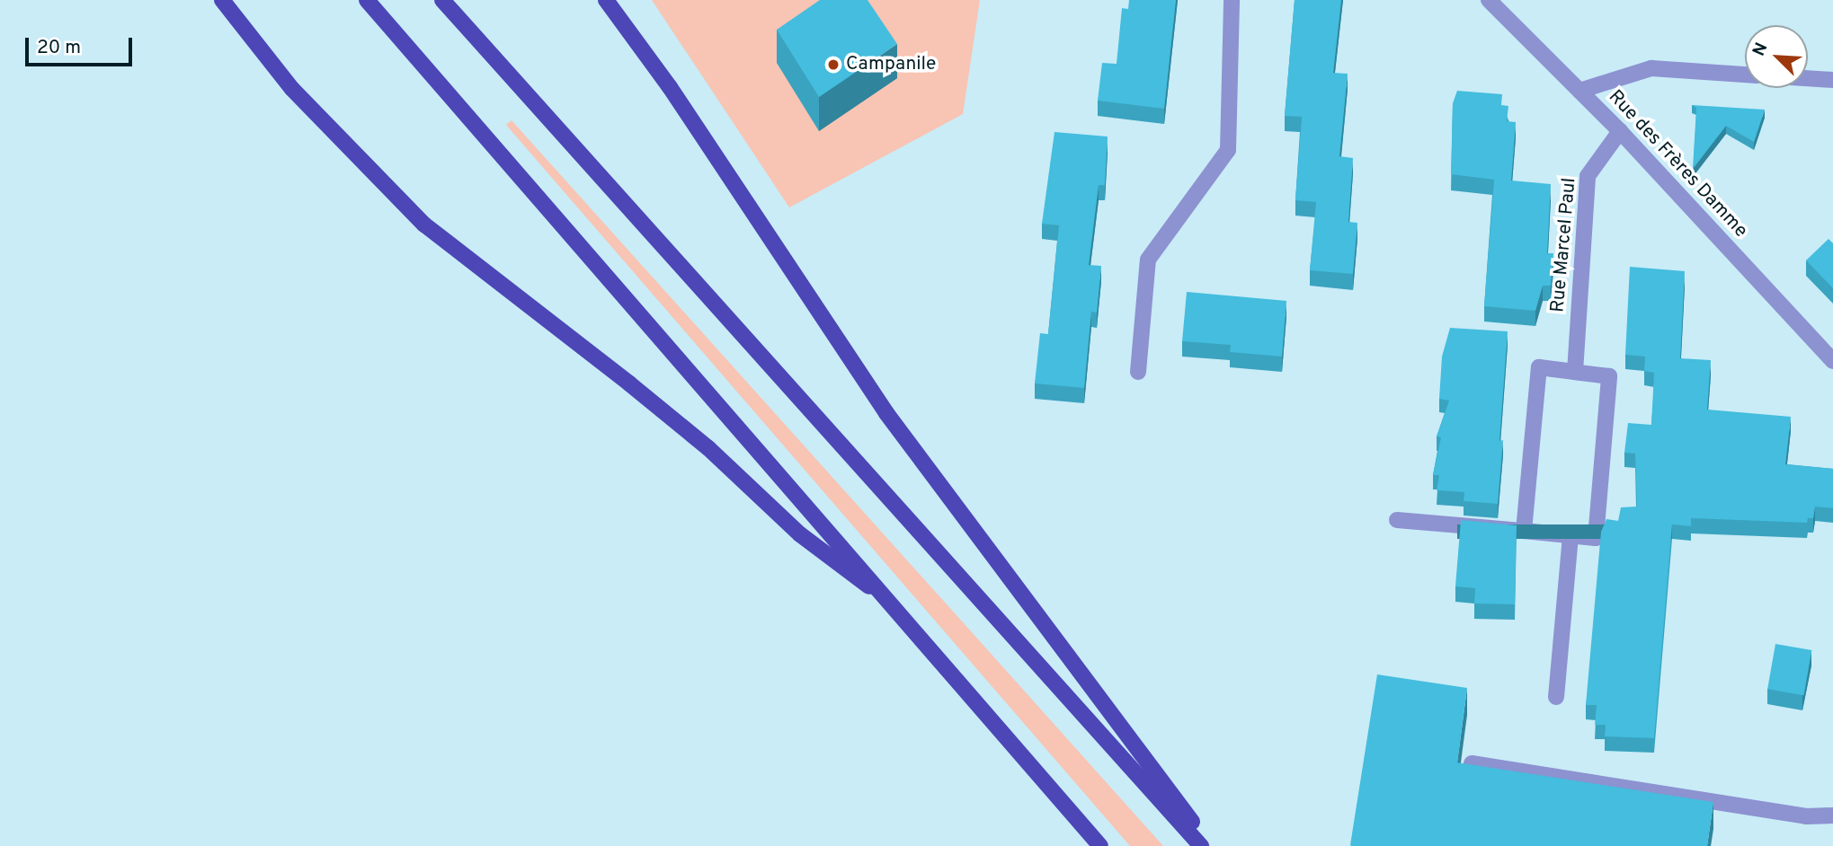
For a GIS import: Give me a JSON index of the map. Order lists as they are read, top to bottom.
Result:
{
  "streets": {
    "street": ["Rue des Frères Damme", "Rue Marcel Paul"]
  },
  "crossings": [
    ["Rue des Frères Damme", "Rue Marcel Paul"]
  ],
  "places": ["Campanile"],
  "scale_bar": "20 m",
  "north": "top left"
}
